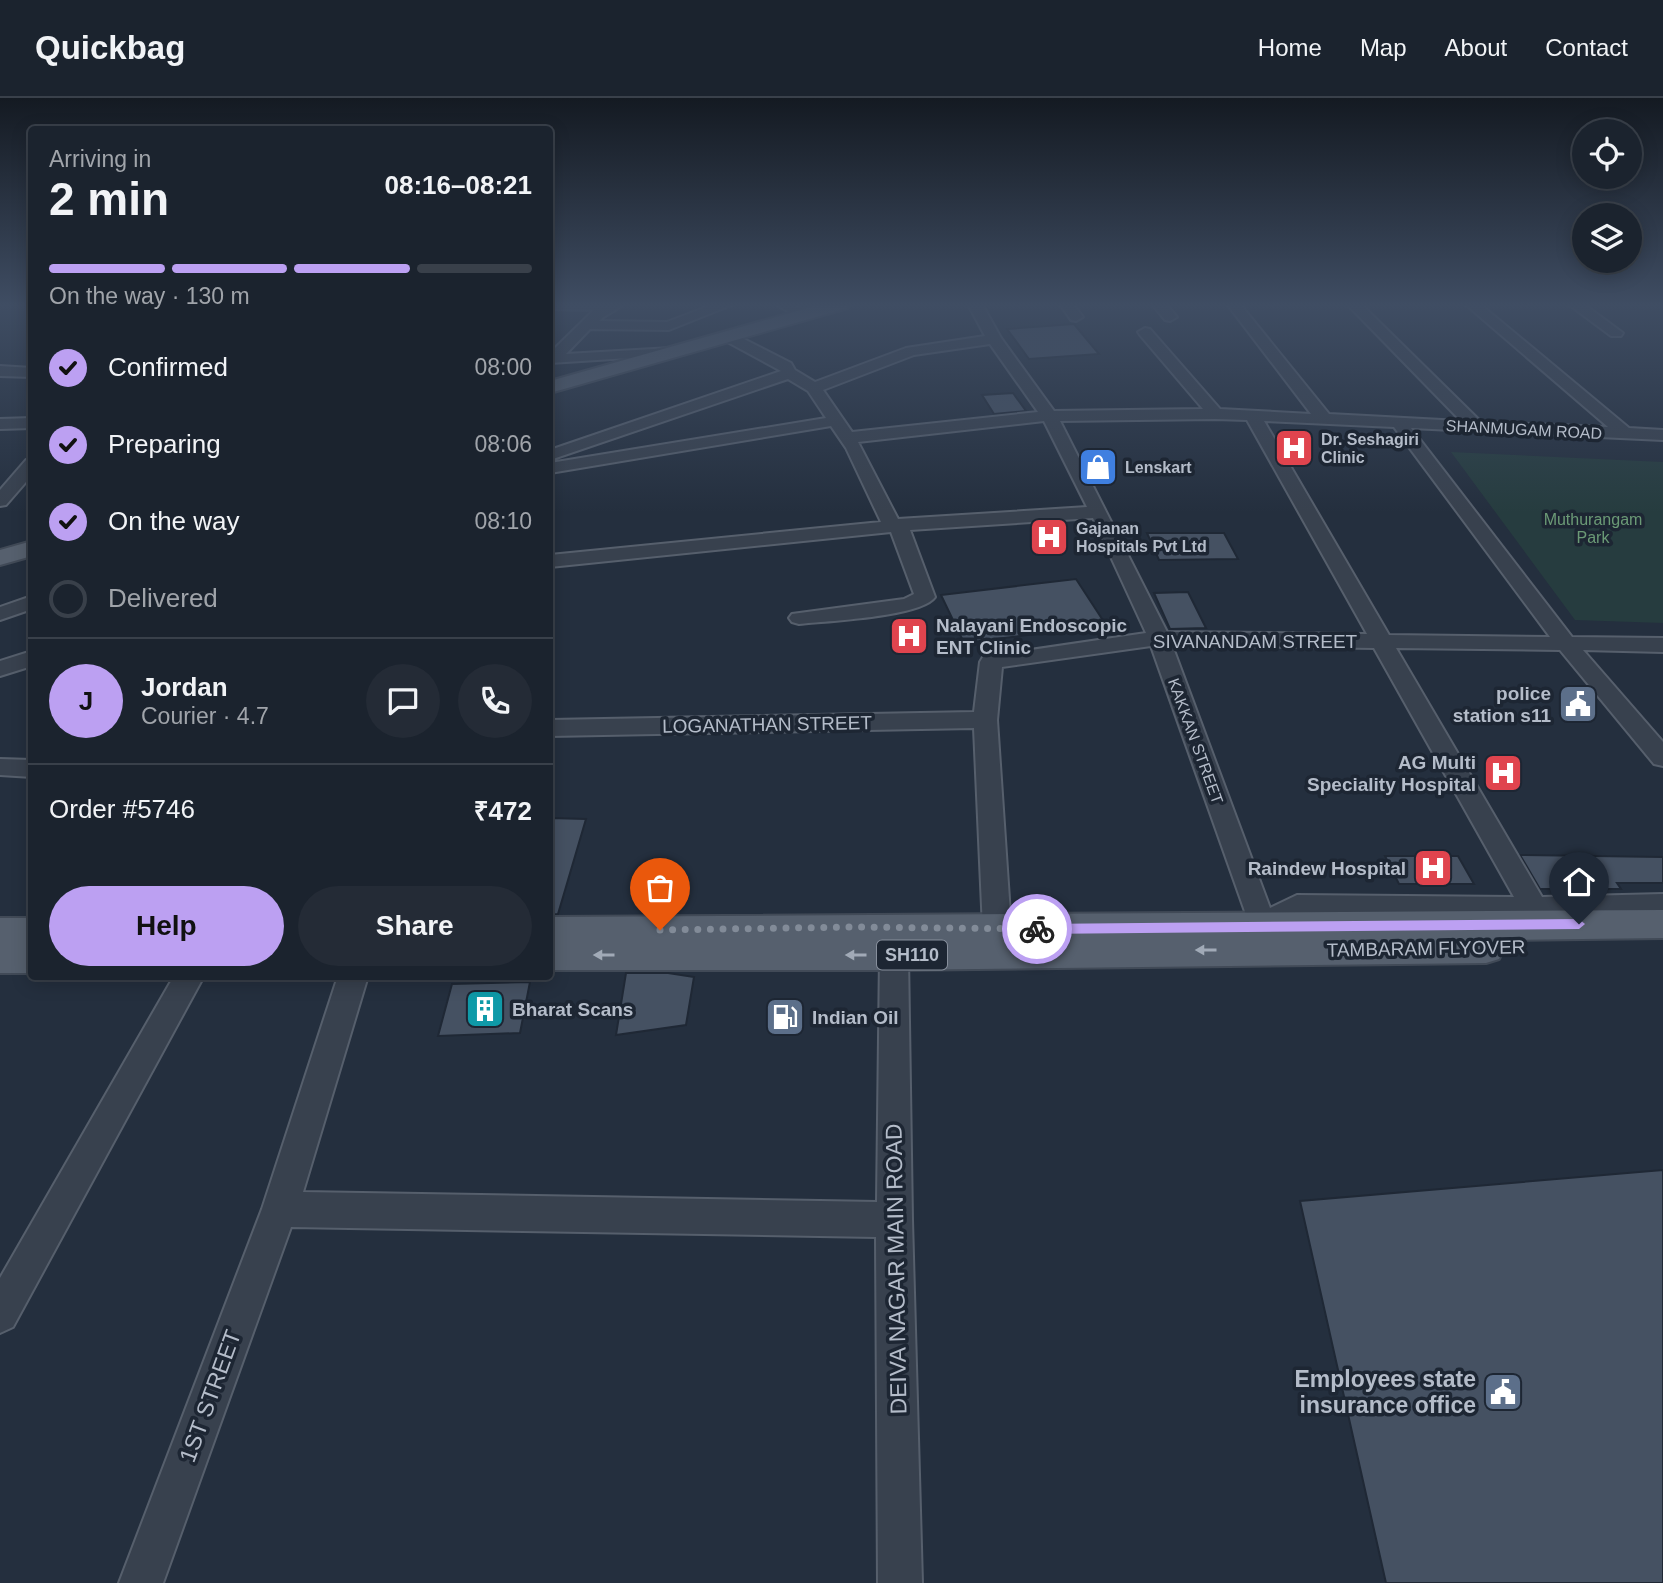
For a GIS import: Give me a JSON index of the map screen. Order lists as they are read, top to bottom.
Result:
{
  "streets": {
    "main road": ["TAMBARAM FLYOVER", "SH110"],
    "street": [
      "SHANMUGAM ROAD",
      "SIVANANDAM STREET",
      "LOGANATHAN STREET",
      "KAKKAN STREET",
      "DEIVA NAGAR MAIN ROAD",
      "1ST STREET"
    ]
  },
  "crossings": [
    ["SHANMUGAM ROAD", "KAKKAN STREET"],
    ["SIVANANDAM STREET", "LOGANATHAN STREET"],
    ["SIVANANDAM STREET", "KAKKAN STREET"],
    ["SIVANANDAM STREET", "SH110"],
    ["KAKKAN STREET", "TAMBARAM FLYOVER"],
    ["KAKKAN STREET", "SH110"],
    ["TAMBARAM FLYOVER", "SH110"],
    ["SH110", "DEIVA NAGAR MAIN ROAD"]
  ],
  "parks": ["Muthurangam Park"],
  "places": {
    "hospital": [
      "Dr. Seshagiri Clinic",
      "Gajanan Hospitals Pvt Ltd",
      "Nalayani Endoscopic ENT Clinic",
      "AG Multi Speciality Hospital",
      "Raindew Hospital"
    ],
    "shop": ["Lenskart"],
    "public building": ["police station s11", "Employees state insurance office"],
    "building": ["Bharat Scans"],
    "fuel station": ["Indian Oil"]
  },
  "page": {
    "header": "Quickbag",
    "nav": [
      "Home",
      "Map",
      "About",
      "Contact"
    ],
    "heading": ["2 min", "Arriving in", "08:16–08:21"],
    "panel": [
      "Jordan",
      "Courier · 4.7",
      "Order #5746",
      "₹472"
    ],
    "bar": "On the way · 130 m",
    "list": [
      ["Confirmed", "08:00"],
      ["Preparing", "08:06"],
      ["On the way", "08:10"],
      "Delivered"
    ],
    "round": "J",
    "buttons": ["Help", "Share"]
  }
}
